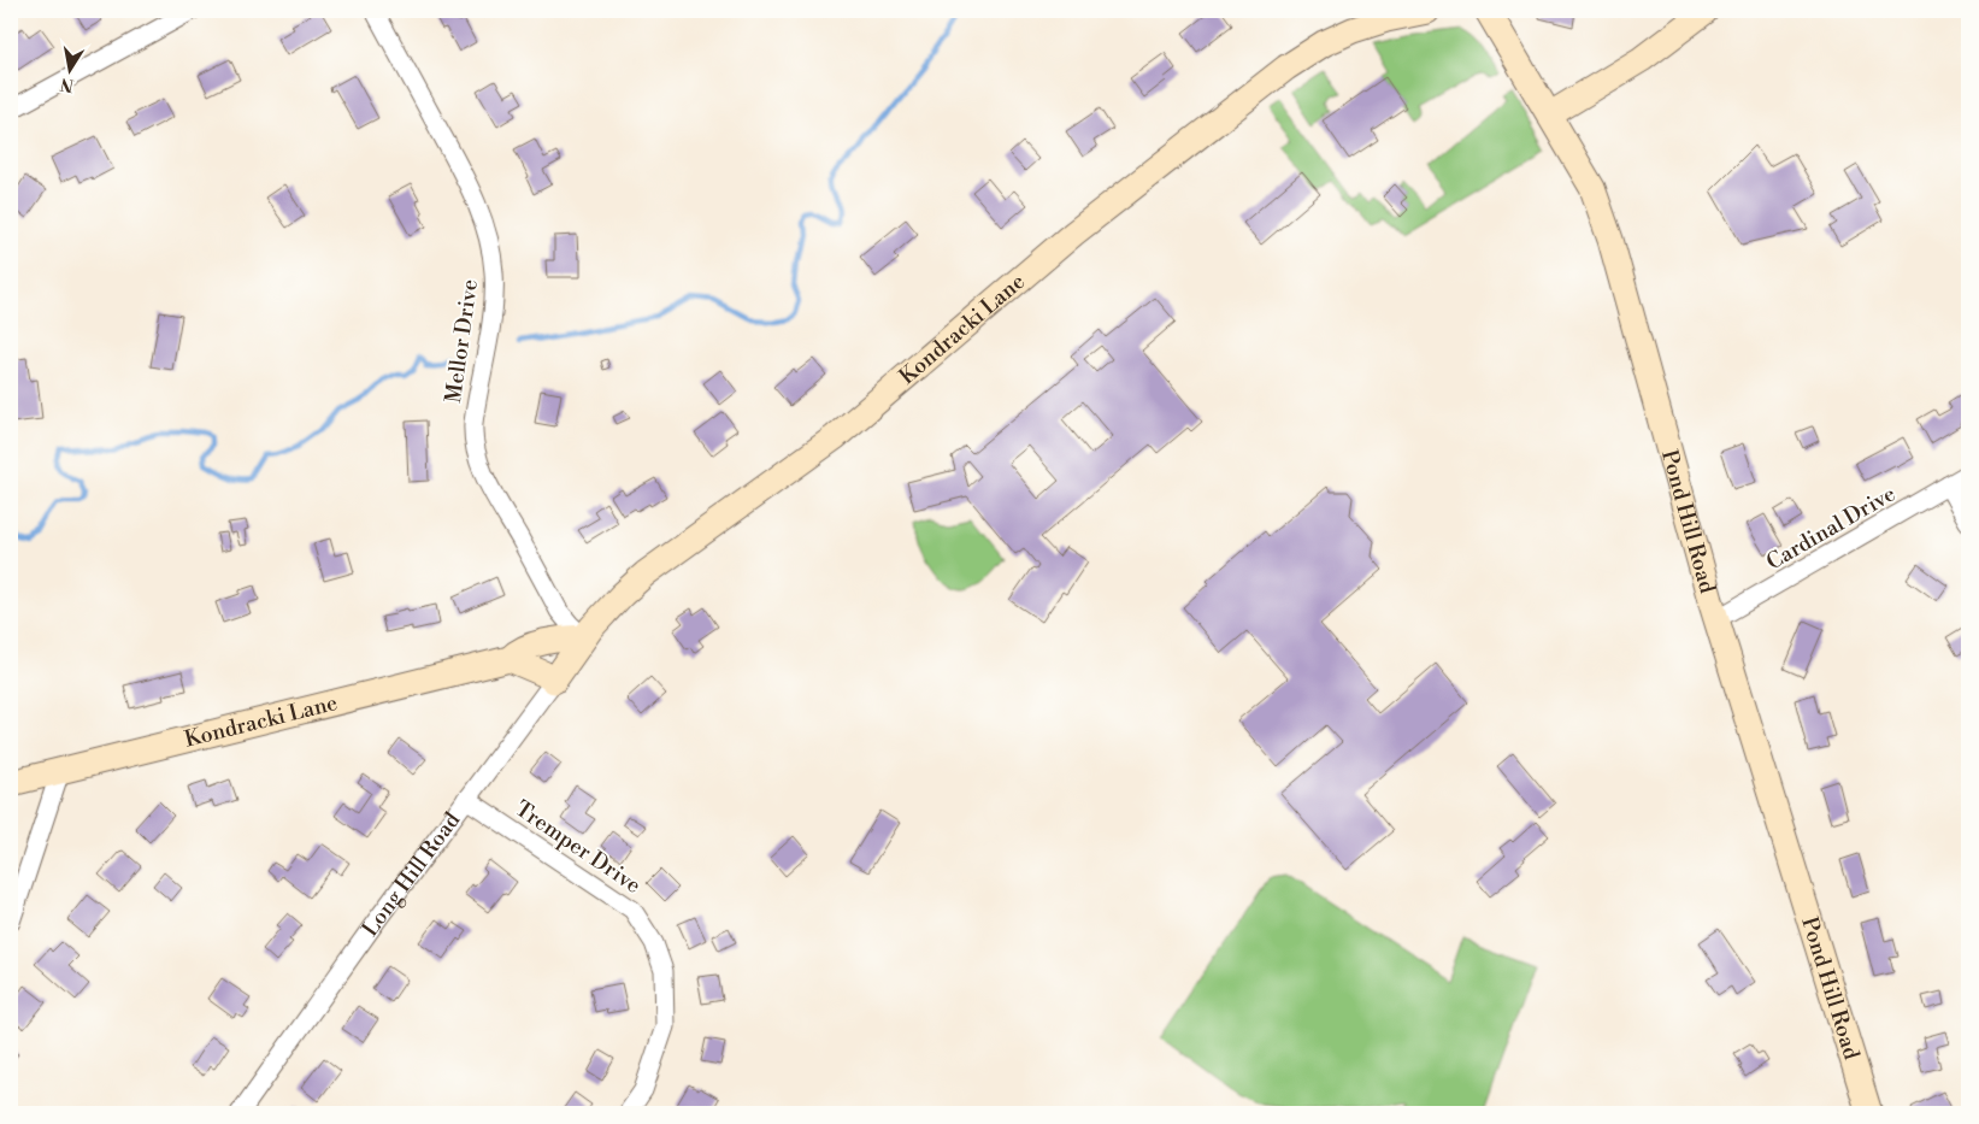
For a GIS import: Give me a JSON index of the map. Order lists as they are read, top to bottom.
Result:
{
  "streets": {
    "main road": ["Kondracki Lane", "Pond Hill Road", "Long Hill Road"],
    "street": ["Mellor Drive", "Cardinal Drive", "Tremper Drive"]
  },
  "crossings": [
    ["Kondracki Lane", "Mellor Drive"],
    ["Kondracki Lane", "Long Hill Road"],
    ["Mellor Drive", "Long Hill Road"],
    ["Pond Hill Road", "Cardinal Drive"],
    ["Tremper Drive", "Long Hill Road"]
  ],
  "north": "bottom"
}
